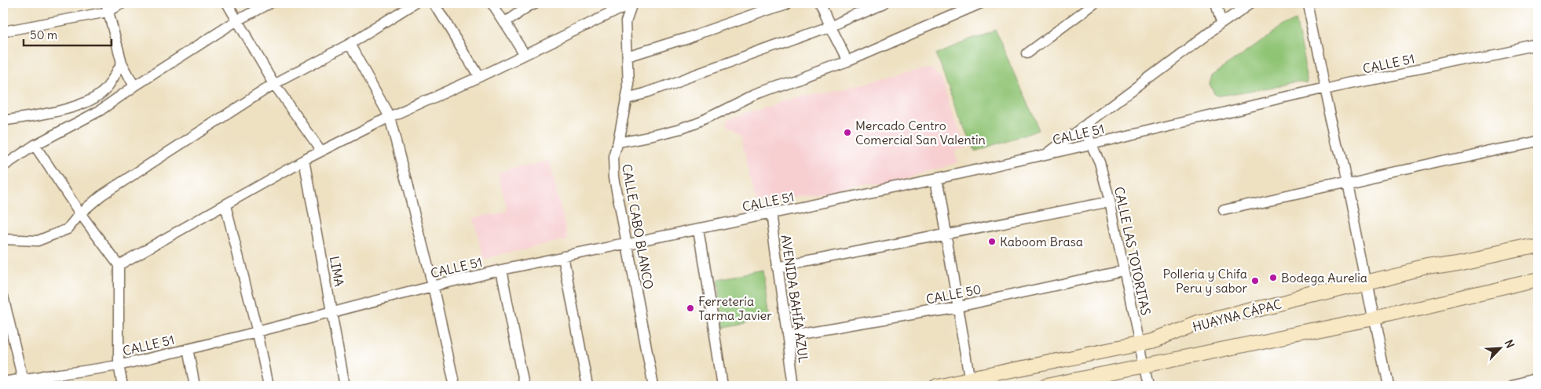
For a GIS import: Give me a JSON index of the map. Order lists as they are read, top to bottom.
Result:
{
  "streets": {
    "main road": ["HUAYNA CÁPAC"],
    "street": [
      "CALLE 51",
      "CALLE CABO BLANCO",
      "CALLE LAS TOTORITAS",
      "LIMA",
      "CALLE 50",
      "AVENIDA BAHÍA AZUL"
    ]
  },
  "crossings": [
    ["CALLE 51", "CALLE CABO BLANCO"],
    ["CALLE 51", "CALLE LAS TOTORITAS"],
    ["CALLE 51", "LIMA"],
    ["CALLE 51", "AVENIDA BAHÍA AZUL"],
    ["CALLE LAS TOTORITAS", "CALLE 50"],
    ["CALLE LAS TOTORITAS", "HUAYNA CÁPAC"],
    ["CALLE 50", "AVENIDA BAHÍA AZUL"]
  ],
  "places": [
    "Mercado Centro Comercial San Valentin",
    "Kaboom Brasa",
    "Bodega Aurelia",
    "Polleria y Chifa Peru y sabor",
    "Ferretería Tarma Javier"
  ],
  "scale_bar": "50 m",
  "north": "top right"
}
